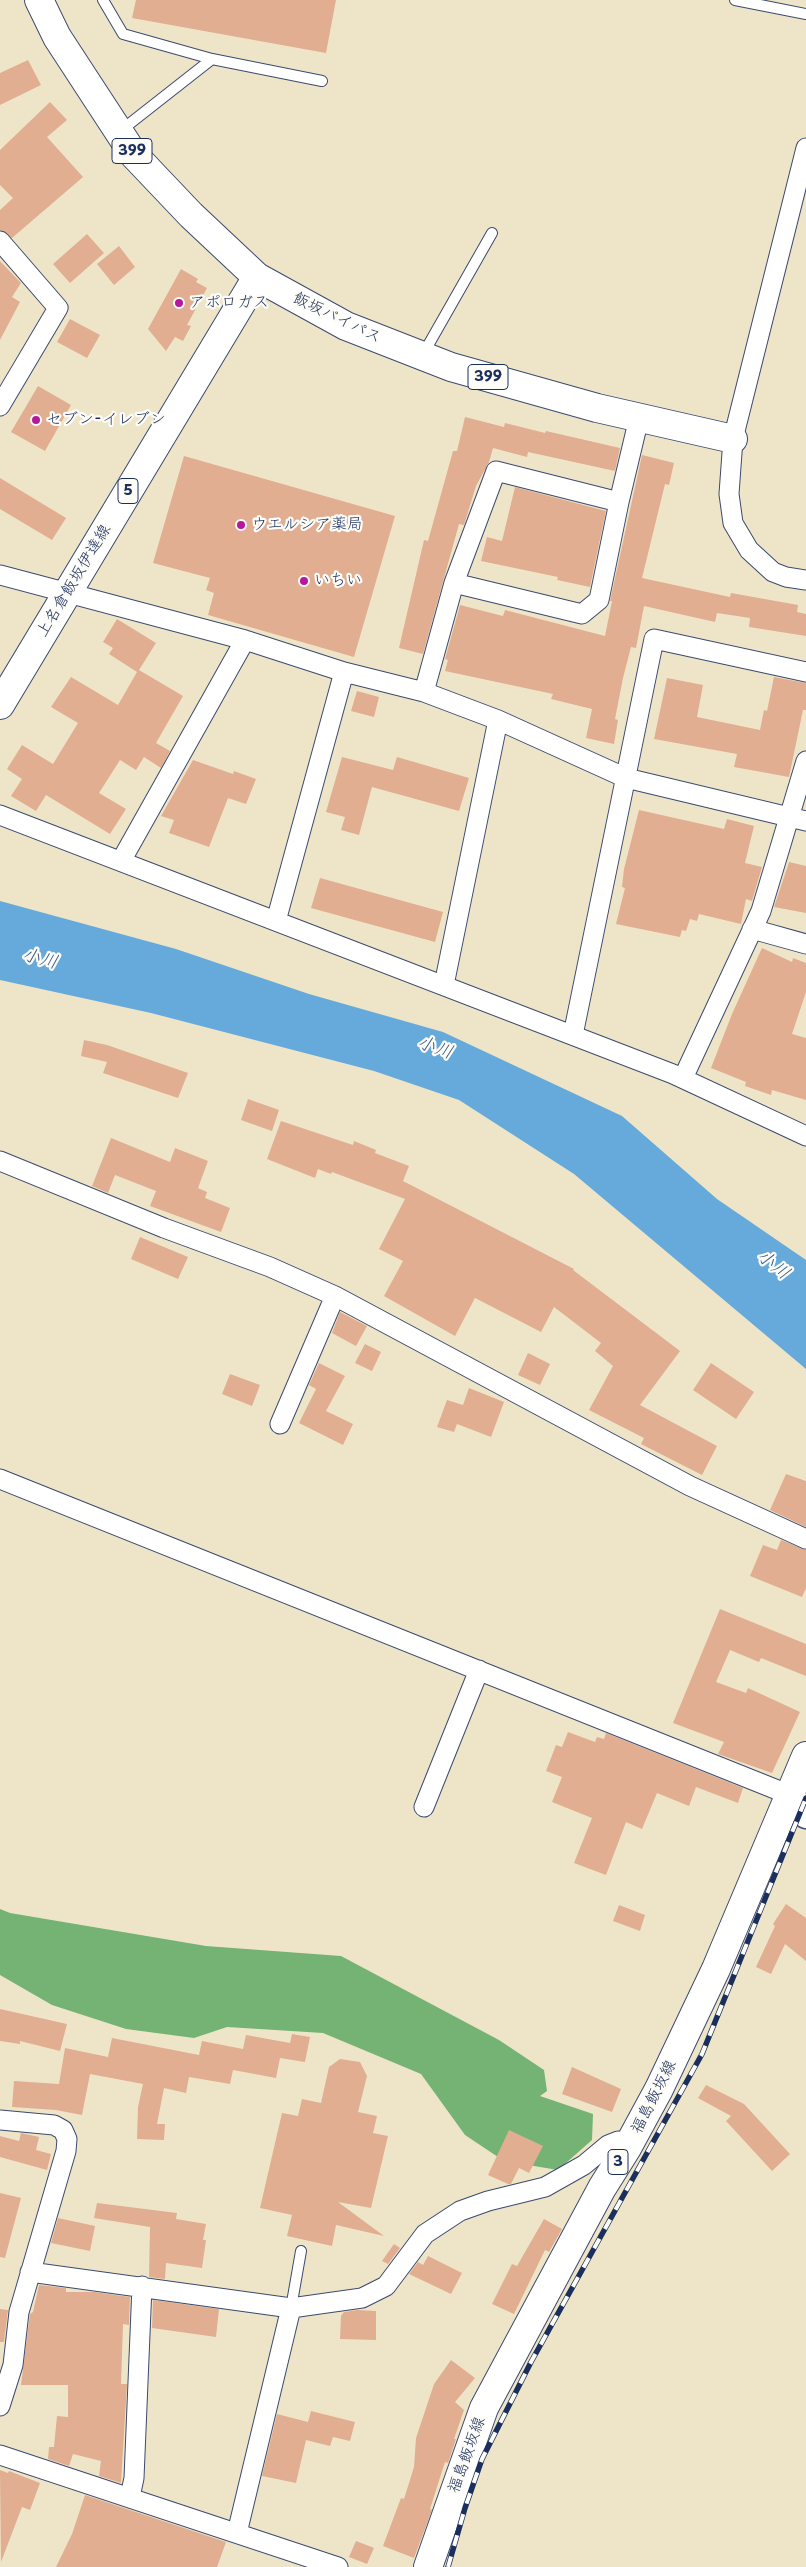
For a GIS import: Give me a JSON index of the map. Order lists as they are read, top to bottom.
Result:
{
  "streets": {
    "main road": [
      "399",
      "飯坂バイパス",
      "5",
      "上名倉飯坂伊達線",
      "福島飯坂線",
      "3"
    ]
  },
  "crossings": [
    ["飯坂バイパス", "上名倉飯坂伊達線"]
  ],
  "water": ["小川"],
  "places": [
    "アポロガス",
    "セブン-イレブン",
    "ウエルシア薬局",
    "いちい"
  ]
}
